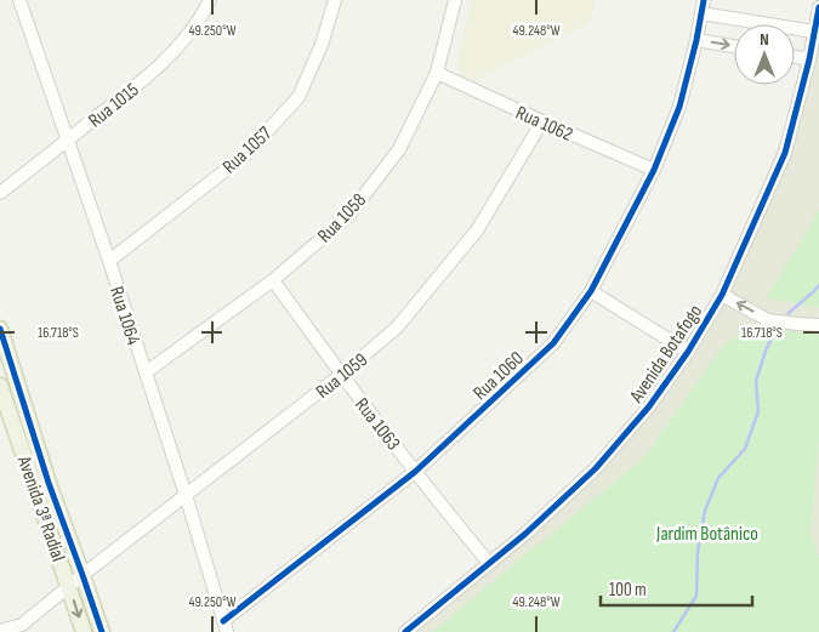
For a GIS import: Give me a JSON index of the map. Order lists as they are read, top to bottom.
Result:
{
  "streets": {
    "main road": ["Avenida 3ª Radial"],
    "street": [
      "Rua 1015",
      "Rua 1062",
      "Rua 1057",
      "Rua 1058",
      "Rua 1064",
      "Avenida Botafogo",
      "Rua 1059",
      "Rua 1060",
      "Rua 1063"
    ]
  },
  "crossings": [
    ["Rua 1015", "Rua 1064"],
    ["Rua 1062", "Rua 1058"],
    ["Rua 1062", "Rua 1059"],
    ["Rua 1062", "Rua 1060"],
    ["Rua 1057", "Rua 1064"],
    ["Rua 1058", "Rua 1064"],
    ["Rua 1058", "Rua 1063"],
    ["Rua 1064", "Rua 1059"],
    ["Rua 1064", "Rua 1060"],
    ["Avenida Botafogo", "Rua 1063"],
    ["Rua 1059", "Rua 1063"],
    ["Rua 1059", "Avenida 3ª Radial"],
    ["Rua 1060", "Rua 1063"]
  ],
  "parks": ["Jardim Botânico"],
  "scale_bar": "100 m",
  "north": "top",
  "coordinates": ["49.250°W", "49.248°W", "16.718°S"]
}
